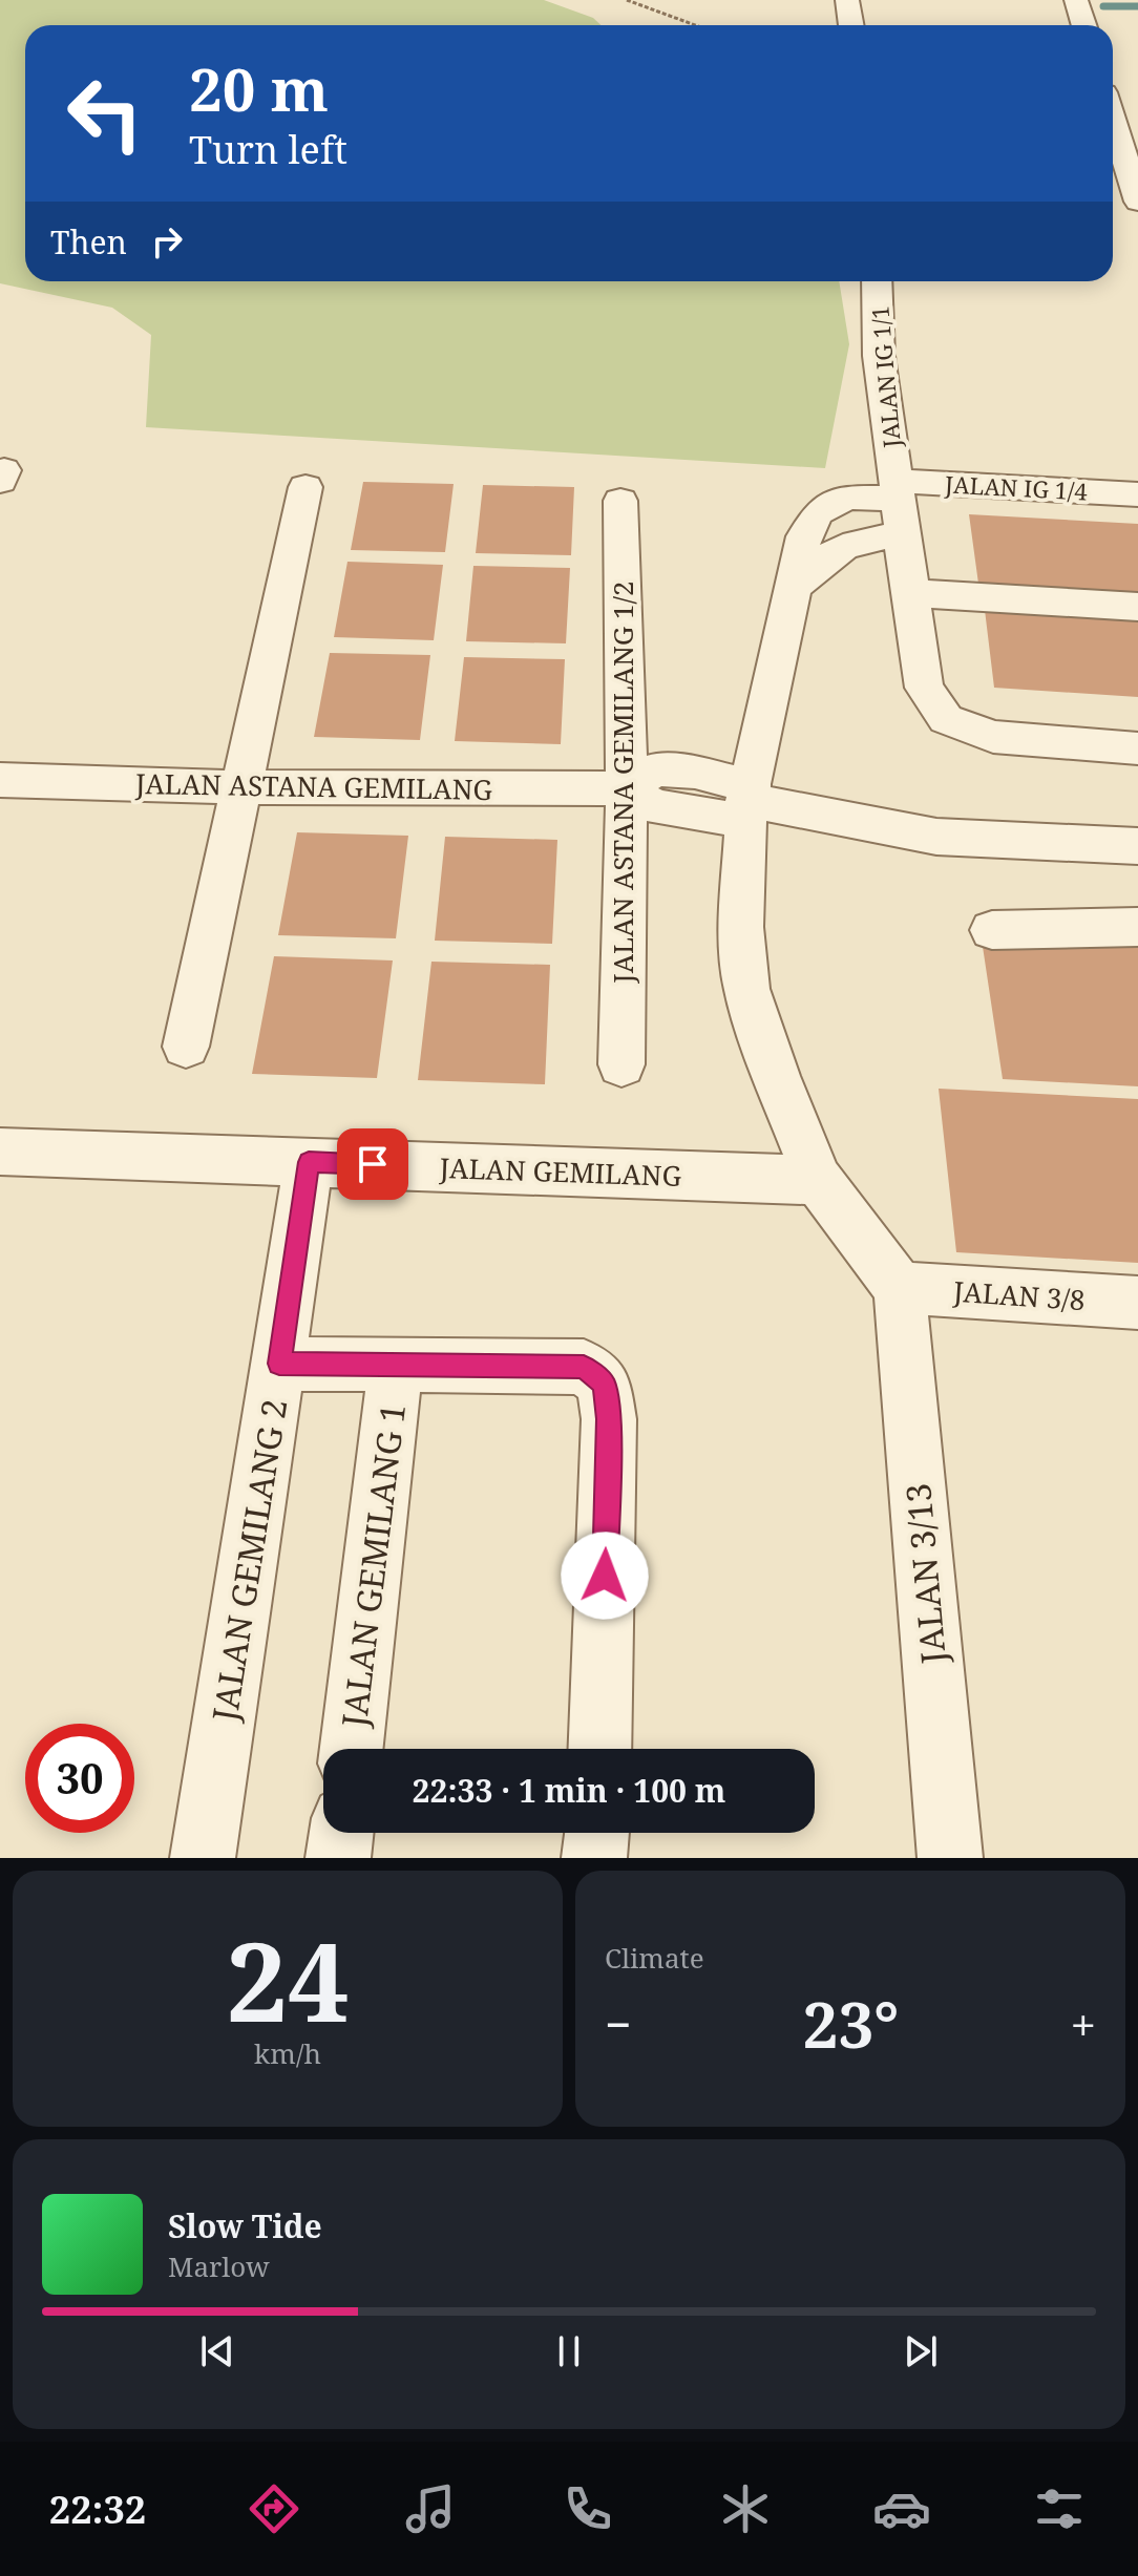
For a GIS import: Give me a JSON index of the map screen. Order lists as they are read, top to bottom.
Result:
{
  "streets": {
    "street": [
      "JALAN IG 1/1",
      "JALAN IG 1/4",
      "JALAN ASTANA GEMILANG 1/2",
      "JALAN ASTANA GEMILANG",
      "JALAN GEMILANG",
      "JALAN 3/8",
      "JALAN GEMILANG 2",
      "JALAN GEMILANG 1",
      "JALAN 3/13"
    ]
  },
  "crossings": [
    ["JALAN IG 1/1", "JALAN IG 1/4"],
    ["JALAN IG 1/4", "JALAN ASTANA GEMILANG"],
    ["JALAN IG 1/4", "JALAN GEMILANG"],
    ["JALAN IG 1/4", "JALAN 3/8"],
    ["JALAN IG 1/4", "JALAN 3/13"],
    ["JALAN ASTANA GEMILANG 1/2", "JALAN ASTANA GEMILANG"],
    ["JALAN GEMILANG", "JALAN GEMILANG 2"],
    ["JALAN 3/8", "JALAN 3/13"]
  ],
  "page": {
    "turn": ["20 m", "Turn left"],
    "then": "Then",
    "limit": "30",
    "trip": "22:33 · 1 min · 100 m",
    "tile": [
      ["24", "km/h"],
      "Climate"
    ],
    "heat": ["−", "23°", "+"],
    "song": ["Slow Tide", "Marlow"],
    "tabs": "22:32"
  }
}
